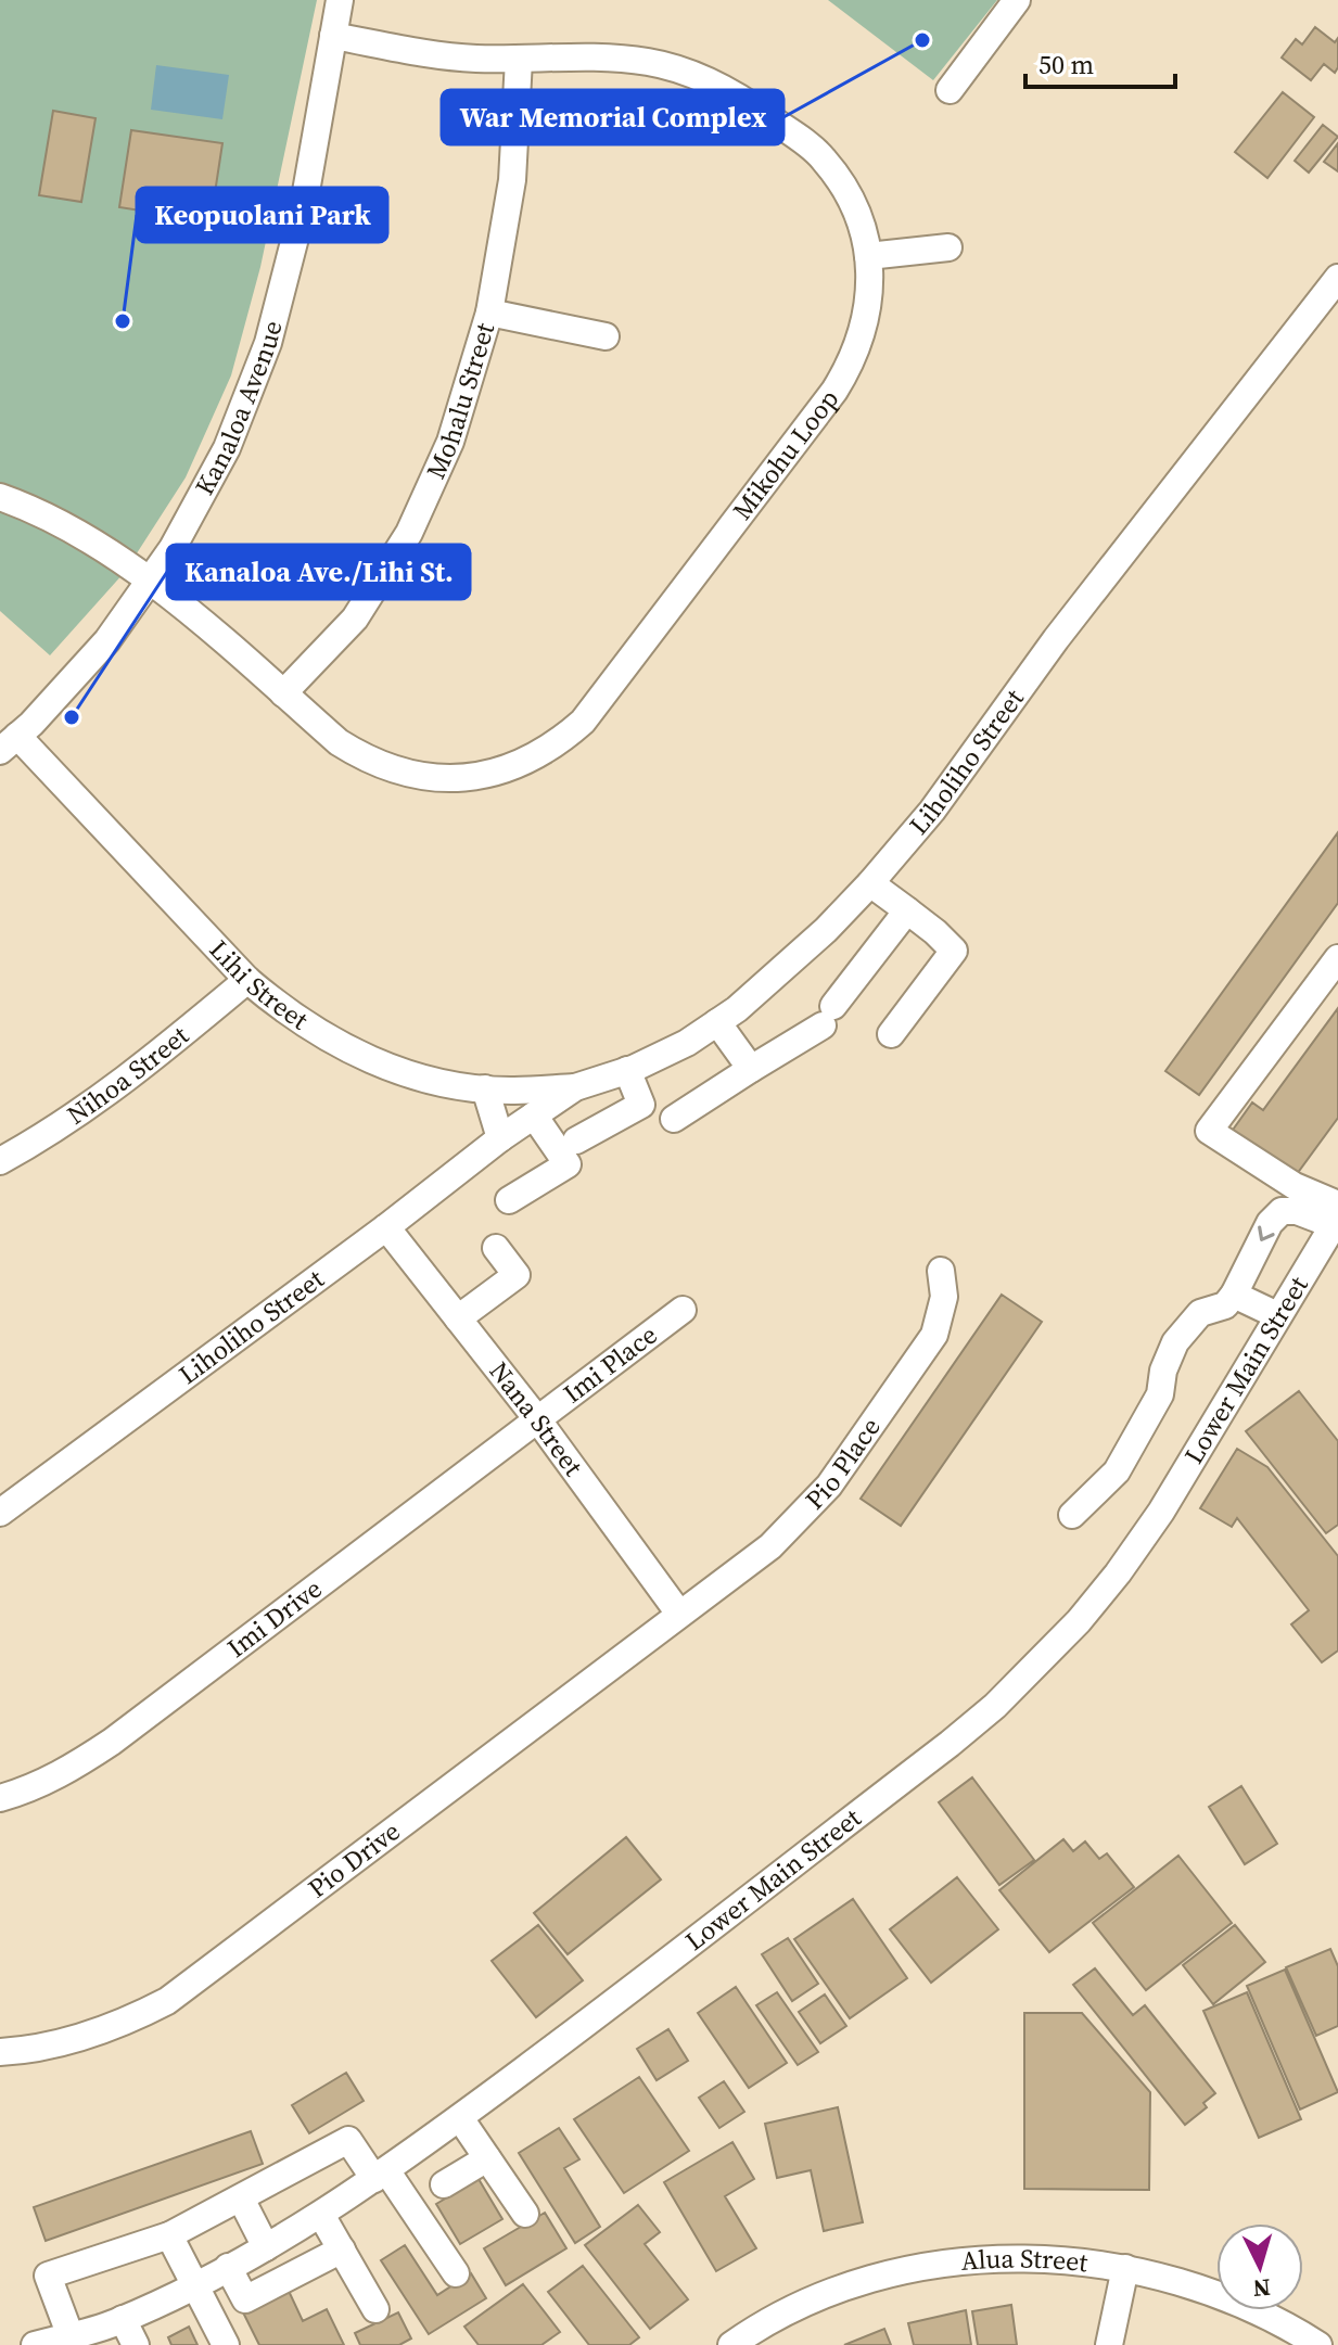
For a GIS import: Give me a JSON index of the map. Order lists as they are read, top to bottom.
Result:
{
  "streets": {
    "street": [
      "Mohalu Street",
      "Kanaloa Avenue",
      "Mikohu Loop",
      "Liholiho Street",
      "Lihi Street",
      "Nihoa Street",
      "Imi Place",
      "Lower Main Street",
      "Nana Street",
      "Pio Place",
      "Imi Drive",
      "Pio Drive",
      "Alua Street"
    ]
  },
  "crossings": [
    ["Mohalu Street", "Mikohu Loop"],
    ["Kanaloa Avenue", "Mikohu Loop"],
    ["Kanaloa Avenue", "Lihi Street"],
    ["Liholiho Street", "Lihi Street"],
    ["Liholiho Street", "Nana Street"],
    ["Lihi Street", "Nihoa Street"],
    ["Imi Place", "Nana Street"],
    ["Imi Place", "Imi Drive"],
    ["Nana Street", "Pio Place"],
    ["Nana Street", "Imi Drive"],
    ["Nana Street", "Pio Drive"],
    ["Pio Place", "Pio Drive"]
  ],
  "places": ["War Memorial Complex", "Keopuolani Park", "Kanaloa Ave./Lihi St."],
  "scale_bar": "50 m",
  "north": "bottom"
}
